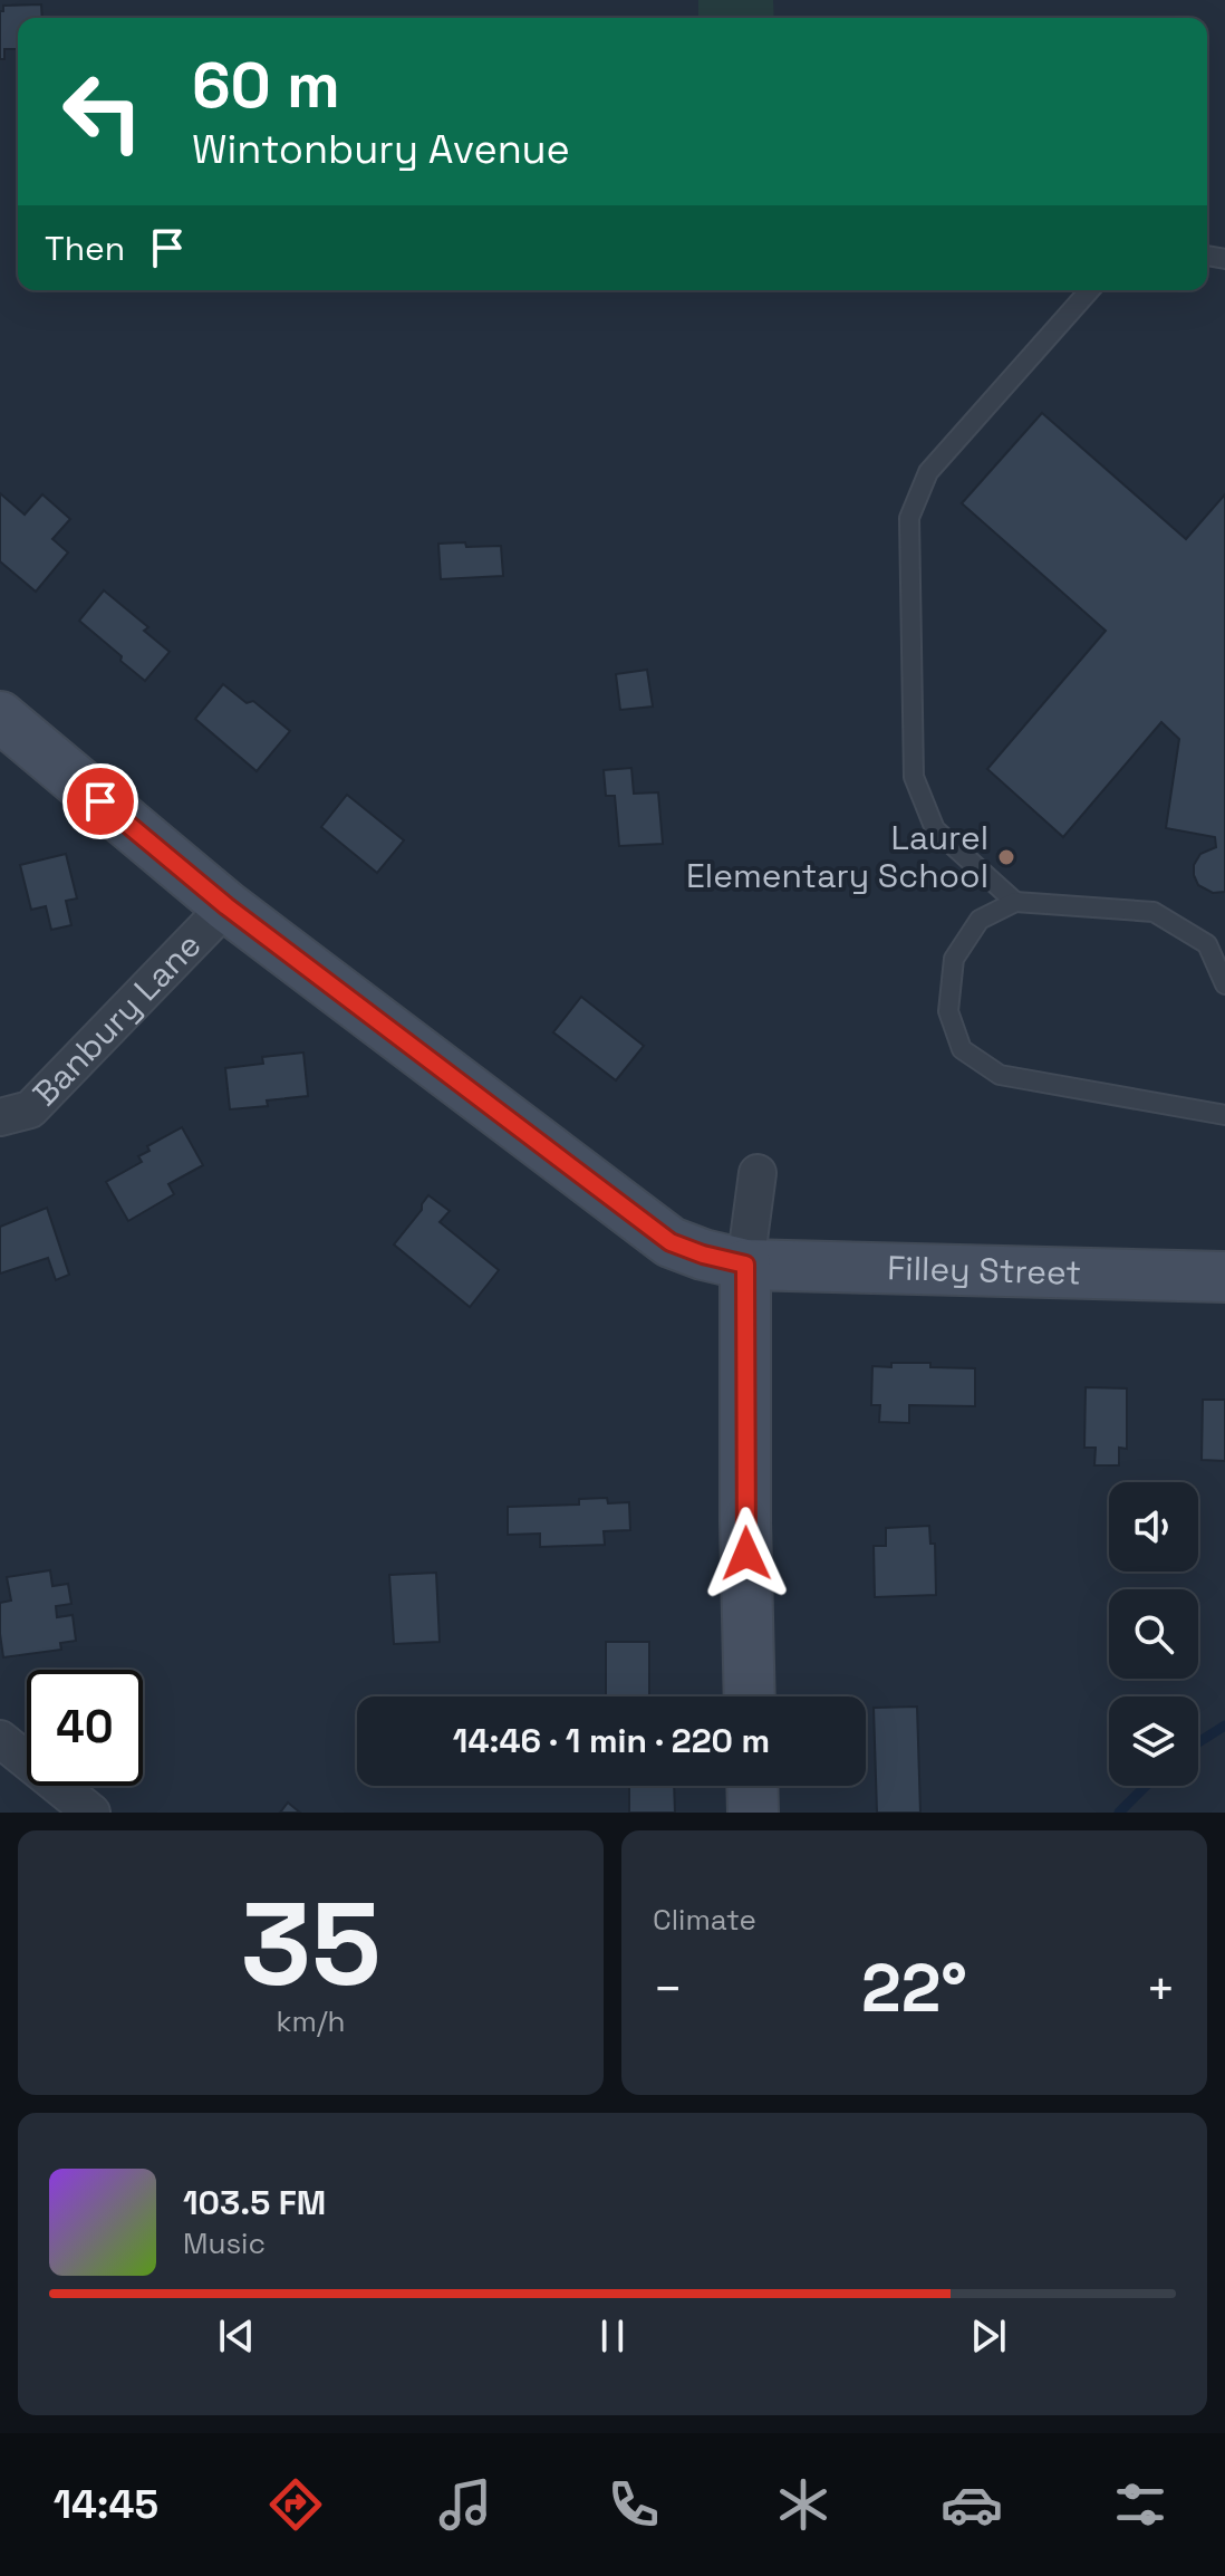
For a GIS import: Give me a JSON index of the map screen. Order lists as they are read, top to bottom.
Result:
{
  "streets": {
    "street": ["Banbury Lane", "Filley Street"]
  },
  "crossings": [
    ["Banbury Lane", "Filley Street"]
  ],
  "places": ["Laurel Elementary School"],
  "page": {
    "turn": ["60 m", "Wintonbury Avenue"],
    "then": "Then",
    "limit": "40",
    "trip": "14:46 · 1 min · 220 m",
    "tile": [
      ["35", "km/h"],
      "Climate"
    ],
    "heat": ["−", "22°", "+"],
    "song": ["103.5 FM", "Music"],
    "tabs": "14:45"
  }
}
